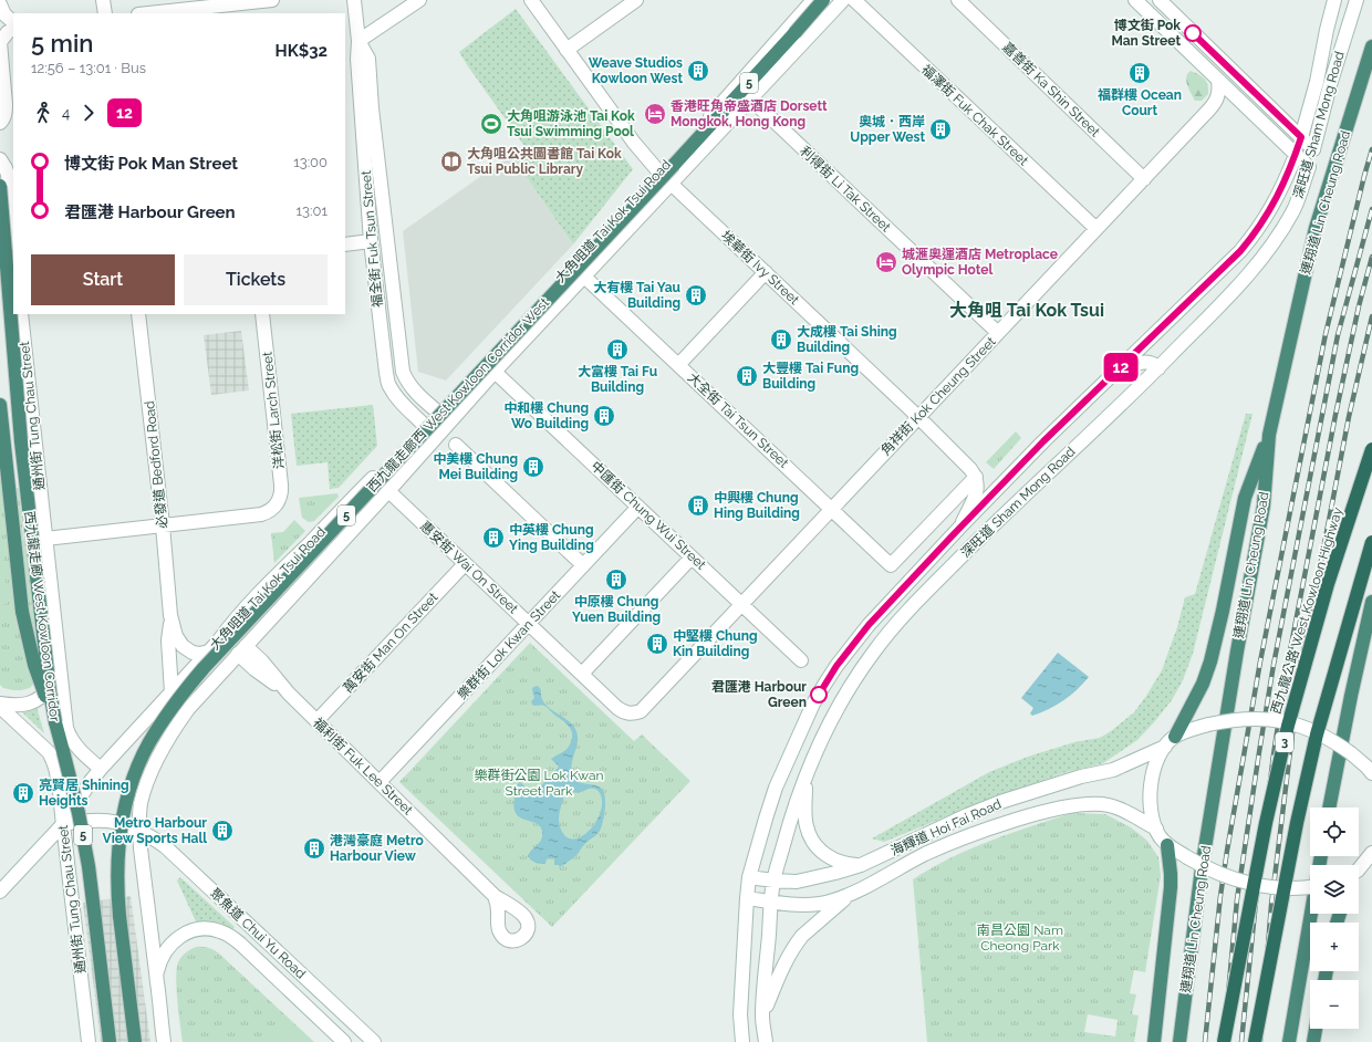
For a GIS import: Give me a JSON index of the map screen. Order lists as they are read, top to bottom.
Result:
{
  "streets": {
    "highway": [
      "5",
      "連翔道 Lin Cheung Road",
      "西九龍走廊西 West Kowloon Corridor West",
      "西九龍公路 West Kowloon Highway",
      "西九龍走廊 West Kowloon Corridor",
      "3"
    ],
    "street": [
      "嘉善街 Ka Shin Street",
      "福澤街 Fuk Chak Street",
      "深旺道 Sham Mong Road",
      "利得街 Li Tak Street",
      "大角咀道 Tai Kok Tsui Road",
      "福全街 Fuk Tsun Street",
      "埃華街 Ivy Street",
      "角祥街 Kok Cheung Street",
      "洋松街 Larch Street",
      "通州街 Tung Chau Street",
      "大全街 Tai Tsun Street",
      "必發道 Bedford Road",
      "中匯街 Chung Wui Street",
      "惠安街 Wai On Street",
      "萬安街 Man On Street",
      "樂群街 Lok Kwan Street",
      "福利街 Fuk Lee Street",
      "海輝道 Hoi Fai Road",
      "聚魚道 Chui Yu Road"
    ]
  },
  "crossings": [
    ["嘉善街 Ka Shin Street", "角祥街 Kok Cheung Street"],
    ["福澤街 Fuk Chak Street", "角祥街 Kok Cheung Street"],
    ["深旺道 Sham Mong Road", "海輝道 Hoi Fai Road"],
    ["利得街 Li Tak Street", "大角咀道 Tai Kok Tsui Road"],
    ["利得街 Li Tak Street", "角祥街 Kok Cheung Street"],
    ["大角咀道 Tai Kok Tsui Road", "福全街 Fuk Tsun Street"],
    ["大角咀道 Tai Kok Tsui Road", "埃華街 Ivy Street"],
    ["大角咀道 Tai Kok Tsui Road", "通州街 Tung Chau Street"],
    ["大角咀道 Tai Kok Tsui Road", "大全街 Tai Tsun Street"],
    ["大角咀道 Tai Kok Tsui Road", "必發道 Bedford Road"],
    ["大角咀道 Tai Kok Tsui Road", "中匯街 Chung Wui Street"],
    ["大角咀道 Tai Kok Tsui Road", "惠安街 Wai On Street"],
    ["大角咀道 Tai Kok Tsui Road", "福利街 Fuk Lee Street"],
    ["大角咀道 Tai Kok Tsui Road", "聚魚道 Chui Yu Road"],
    ["埃華街 Ivy Street", "角祥街 Kok Cheung Street"],
    ["埃華街 Ivy Street", "大全街 Tai Tsun Street"],
    ["角祥街 Kok Cheung Street", "大全街 Tai Tsun Street"],
    ["角祥街 Kok Cheung Street", "中匯街 Chung Wui Street"],
    ["角祥街 Kok Cheung Street", "惠安街 Wai On Street"],
    ["洋松街 Larch Street", "必發道 Bedford Road"],
    ["通州街 Tung Chau Street", "聚魚道 Chui Yu Road"],
    ["必發道 Bedford Road", "福利街 Fuk Lee Street"],
    ["中匯街 Chung Wui Street", "樂群街 Lok Kwan Street"],
    ["惠安街 Wai On Street", "萬安街 Man On Street"],
    ["惠安街 Wai On Street", "樂群街 Lok Kwan Street"],
    ["萬安街 Man On Street", "福利街 Fuk Lee Street"],
    ["樂群街 Lok Kwan Street", "福利街 Fuk Lee Street"]
  ],
  "districts": ["大角咀 Tai Kok Tsui"],
  "parks": ["樂群街公園 Lok Kwan Street Park", "南昌公園 Nam Cheong Park"],
  "places": {
    "other": ["博文街 Pok Man Street", "君匯港 Harbour Green"],
    "building": [
      "Weave Studios Kowloon West",
      "福群樓 Ocean Court",
      "奧城．西岸 Upper West",
      "大有樓 Tai Yau Building",
      "大成樓 Tai Shing Building",
      "大富樓 Tai Fu Building",
      "大豐樓 Tai Fung Building",
      "中和樓 Chung Wo Building",
      "中美樓 Chung Mei Building",
      "中興樓 Chung Hing Building",
      "中英樓 Chung Ying Building",
      "中原樓 Chung Yuen Building",
      "中堅樓 Chung Kin Building",
      "亮賢居 Shining Heights",
      "Metro Harbour View Sports Hall",
      "港灣豪庭 Metro Harbour View"
    ],
    "hotel": ["香港旺角帝盛酒店 Dorsett Mongkok, Hong Kong", "城滙奧運酒店 Metroplace Olympic Hotel"],
    "sports": ["大角咀游泳池 Tai Kok Tsui Swimming Pool"],
    "library": ["大角咀公共圖書館 Tai Kok Tsui Public Library"]
  },
  "lines": ["bus line 12"],
  "page": {
    "on_map": "12",
    "heading": ["5 min", "12:56 – 13:01 · Bus", "HK$32"],
    "legs": ["4", "12"],
    "list": [
      {
        "name": "博文街 Pok Man Street",
        "value": "13:00"
      },
      {
        "name": "君匯港 Harbour Green",
        "value": "13:01"
      }
    ],
    "buttons": ["Start", "Tickets"],
    "map_buttons": ["+", "−"]
  }
}
